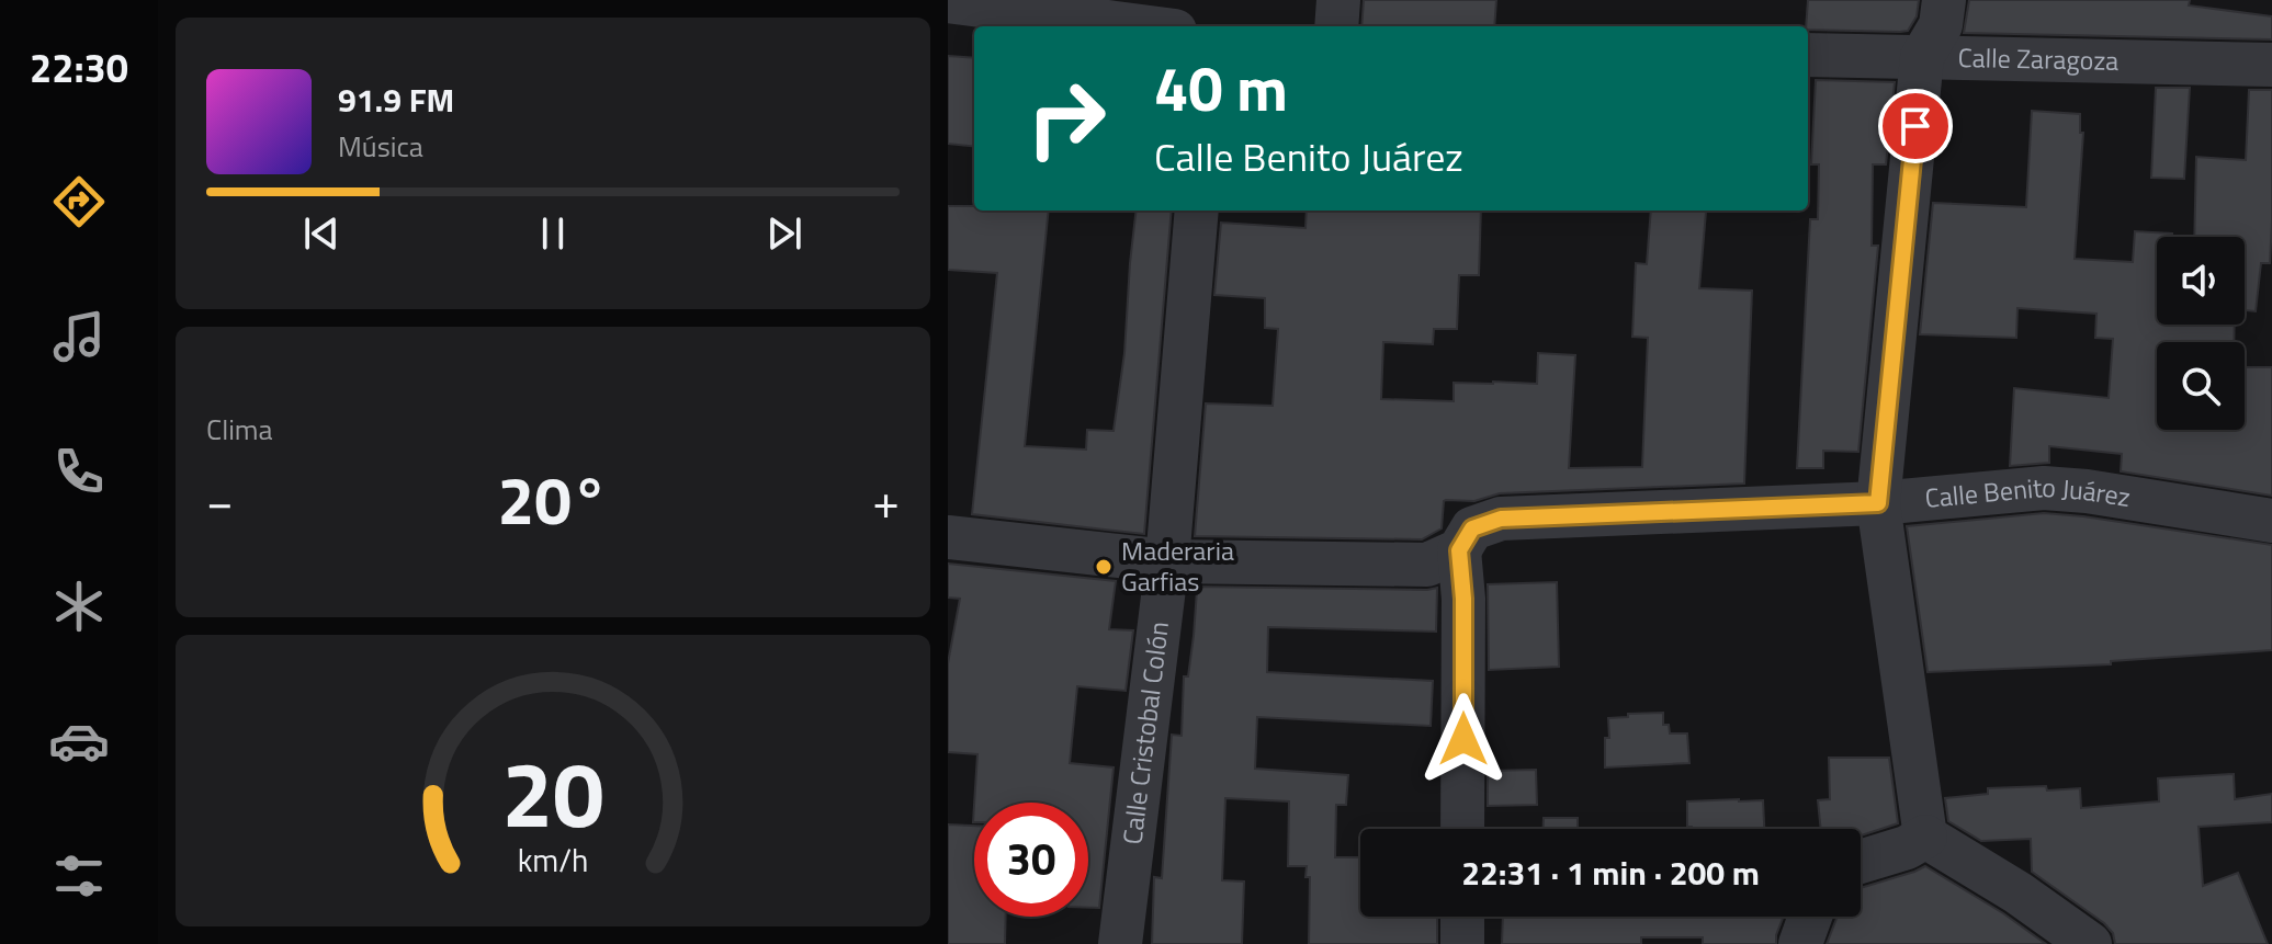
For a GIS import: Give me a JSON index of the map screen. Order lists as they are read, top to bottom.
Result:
{
  "streets": {
    "street": ["Calle Zaragoza", "Calle Benito Juárez", "Calle Cristobal Colón"]
  },
  "crossings": [
    ["Calle Benito Juárez", "Calle Cristobal Colón"]
  ],
  "places": ["Maderaria Garfias"],
  "page": {
    "tabs": "22:30",
    "turn": ["40 m", "Calle Benito Juárez"],
    "song": ["91.9 FM", "Música"],
    "tile": "Clima",
    "heat": ["−", "20°", "+"],
    "limit": "30",
    "trip": "22:31 · 1 min · 200 m",
    "gauge": ["20", "km/h"]
  }
}
